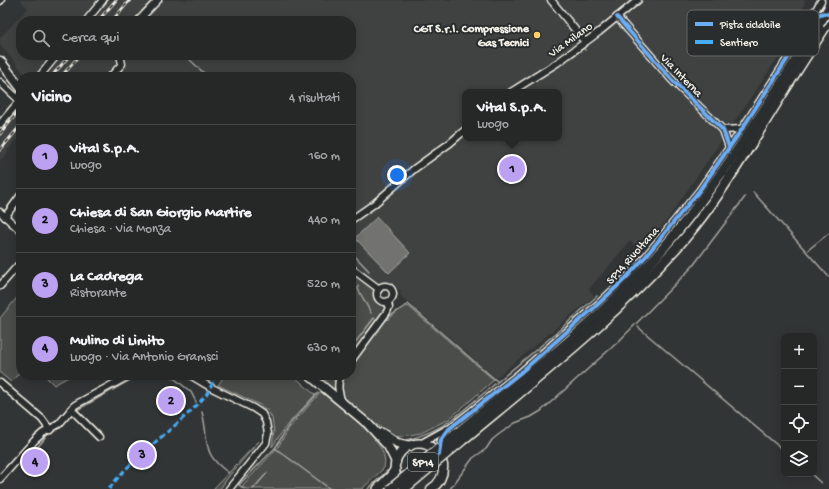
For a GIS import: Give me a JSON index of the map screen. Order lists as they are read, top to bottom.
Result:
{
  "streets": {
    "highway": ["SP14"],
    "main road": ["SP14 Rivoltana"],
    "street": ["Via Milano", "Via Interna"]
  },
  "crossings": [
    ["Via Milano", "Via Interna"],
    ["Via Interna", "SP14 Rivoltana"],
    ["SP14 Rivoltana", "SP14"]
  ],
  "places": ["CGT S.r.l. Compressione Gas Tecnici"],
  "legend": ["Pista ciclabile", "Sentiero"],
  "page": {
    "search": "Cerca qui",
    "heading": ["Vicino", "4 risultati"],
    "popup": ["Vital S.p.A.", "Luogo"],
    "list": [
      {
        "mark": "1",
        "name": "Vital S.p.A.",
        "note": "Luogo",
        "value": "160 m"
      },
      {
        "mark": "2",
        "name": "Chiesa di San Giorgio Martire",
        "note": "Chiesa · Via Monza",
        "value": "440 m"
      },
      {
        "mark": "3",
        "name": "La Cadrega",
        "note": "Ristorante",
        "value": "520 m"
      },
      {
        "mark": "4",
        "name": "Mulino di Limito",
        "note": "Luogo · Via Antonio Gramsci",
        "value": "630 m"
      }
    ],
    "pins": [
      "1",
      "2",
      "3",
      "4"
    ],
    "map_buttons": ["+", "−"]
  }
}
